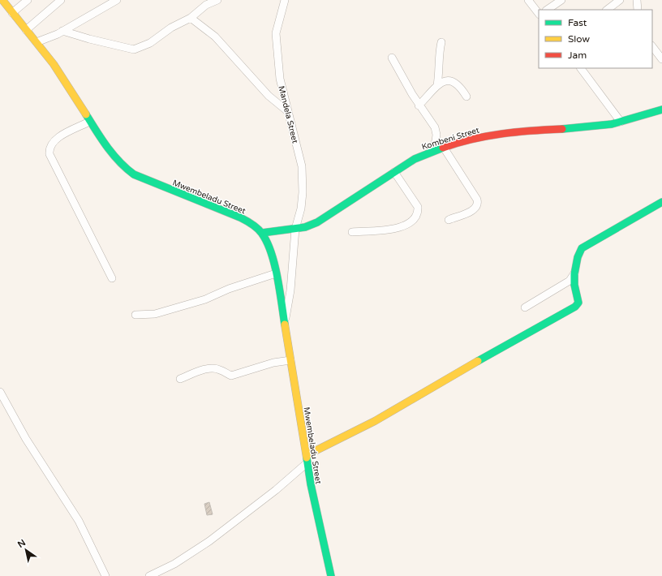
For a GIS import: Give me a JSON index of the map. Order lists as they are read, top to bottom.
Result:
{
  "streets": {
    "street": ["Mandela Street", "Kombeni Street", "Mwembeladu Street"]
  },
  "crossings": [
    ["Mandela Street", "Kombeni Street"],
    ["Mandela Street", "Mwembeladu Street"],
    ["Kombeni Street", "Mwembeladu Street"]
  ],
  "legend": ["Fast", "Slow", "Jam"],
  "north": "top left"
}
